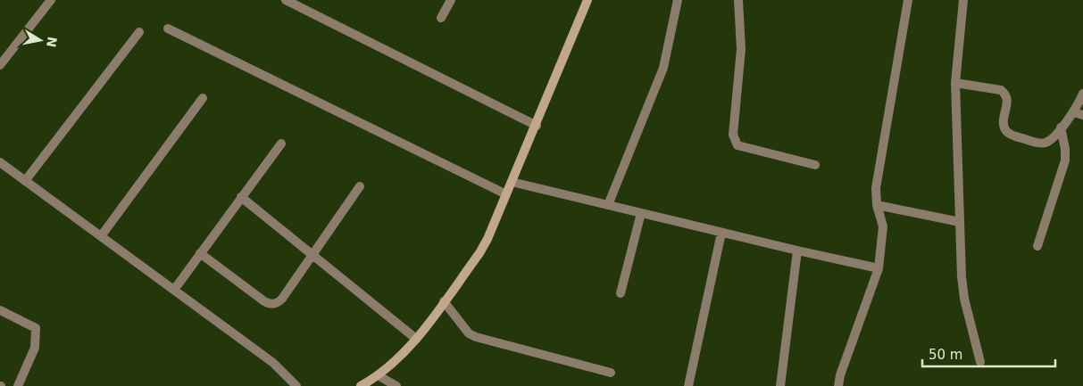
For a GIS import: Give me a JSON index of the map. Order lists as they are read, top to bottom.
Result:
{
  "scale_bar": "50 m",
  "north": "right"
}
